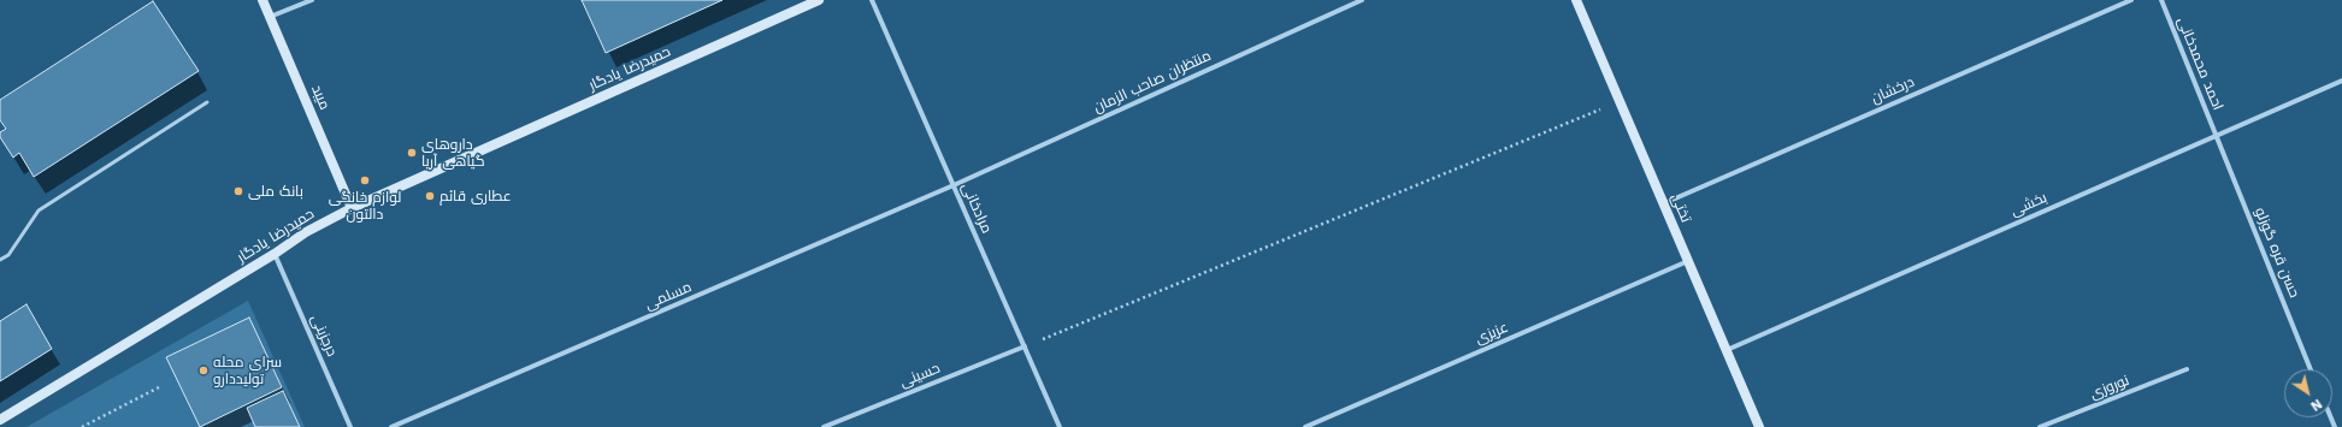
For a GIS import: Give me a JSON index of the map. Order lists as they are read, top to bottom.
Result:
{
  "streets": {
    "street": [
      "احمد محمدخانی",
      "حمیدرضا یادگار",
      "منتظران صاحب الزمان",
      "درخشان",
      "میبد",
      "بخشی",
      "مرادخانی",
      "تختی",
      "حسن قره گوزلو",
      "مسلمی",
      "عزیزی",
      "درجزینی",
      "حسینی",
      "نوروزی"
    ]
  },
  "crossings": [
    ["احمد محمدخانی", "بخشی"],
    ["احمد محمدخانی", "حسن قره گوزلو"],
    ["حمیدرضا یادگار", "میبد"],
    ["حمیدرضا یادگار", "درجزینی"],
    ["منتظران صاحب الزمان", "مرادخانی"],
    ["منتظران صاحب الزمان", "مسلمی"],
    ["درخشان", "تختی"],
    ["بخشی", "تختی"],
    ["بخشی", "حسن قره گوزلو"],
    ["مرادخانی", "مسلمی"],
    ["مرادخانی", "حسینی"],
    ["تختی", "عزیزی"]
  ],
  "places": [
    "داروهای گیاهی آریا",
    "لوازم خانگی دالتون",
    "بانک ملی",
    "عطاری قائم",
    "سرای محله تولیددارو"
  ],
  "north": "bottom right"
}
